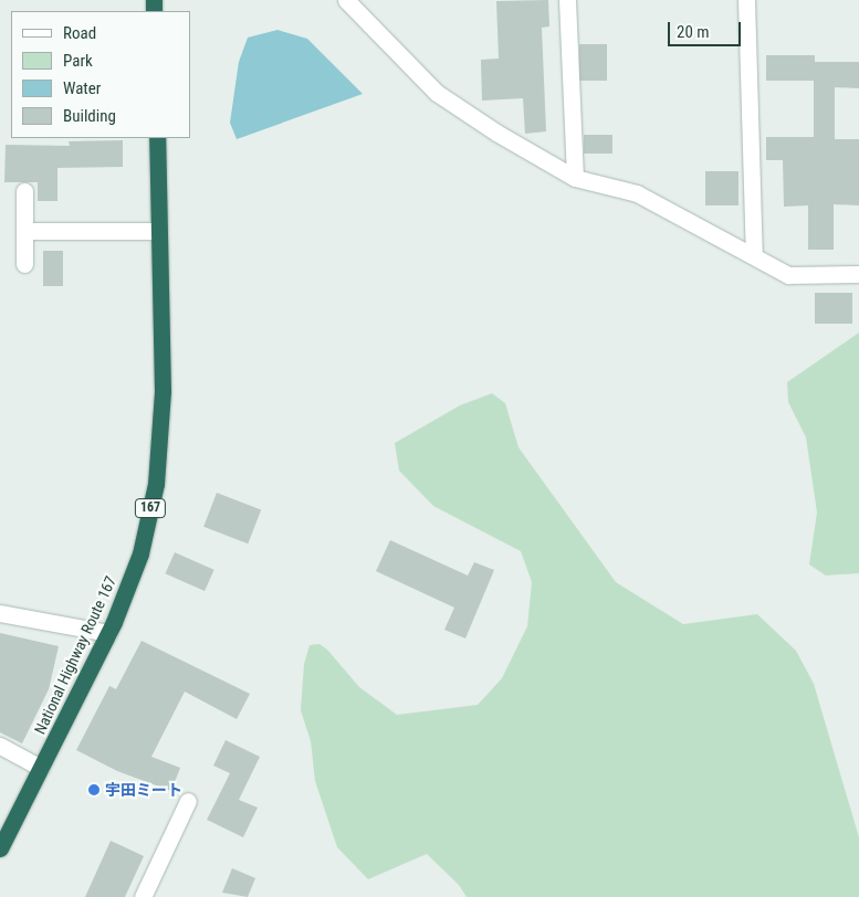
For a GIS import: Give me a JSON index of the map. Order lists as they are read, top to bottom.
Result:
{
  "streets": {
    "highway": ["167", "National Highway Route 167"]
  },
  "places": ["宇田ミート"],
  "legend": [
    "Road",
    "Park",
    "Water",
    "Building"
  ],
  "scale_bar": "20 m"
}
